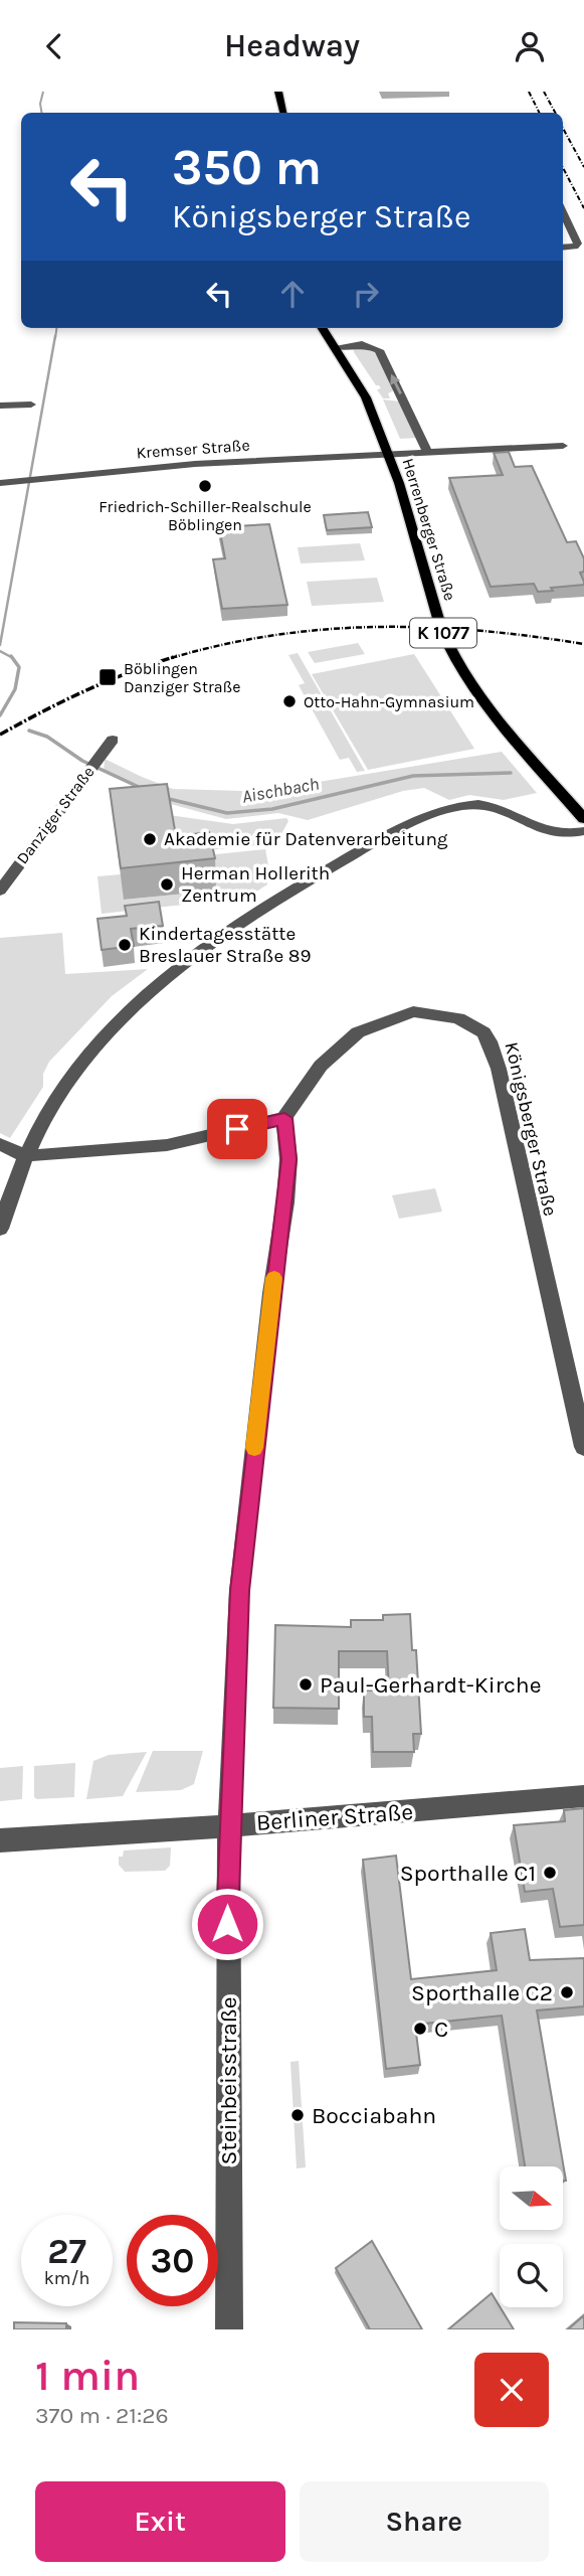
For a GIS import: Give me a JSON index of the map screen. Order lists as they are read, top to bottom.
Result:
{
  "streets": {
    "main road": ["Herrenberger Straße", "K 1077"],
    "street": [
      "Kremser Straße",
      "Danziger Straße",
      "Königsberger Straße",
      "Berliner Straße",
      "Steinbeisstraße"
    ]
  },
  "crossings": [
    ["Kremser Straße", "Herrenberger Straße"],
    ["Königsberger Straße", "Steinbeisstraße"],
    ["Berliner Straße", "Steinbeisstraße"]
  ],
  "water": ["Aischbach"],
  "places": {
    "other": [
      "Friedrich-Schiller-Realschule Böblingen",
      "Otto-Hahn-Gymnasium",
      "Akademie für Datenverarbeitung",
      "Herman Hollerith Zentrum",
      "Kindertagesstätte Breslauer Straße 89",
      "Paul-Gerhardt-Kirche",
      "Sporthalle C1",
      "Sporthalle C2",
      "C",
      "Bocciabahn"
    ],
    "transit": ["Böblingen Danziger Straße"]
  },
  "north": "right",
  "page": {
    "header": "Headway",
    "turn": ["350 m", "Königsberger Straße"],
    "speed": "27 km/h",
    "limit": "30",
    "heading": ["1 min", "370 m · 21:26"],
    "buttons": ["Exit", "Share"]
  }
}
